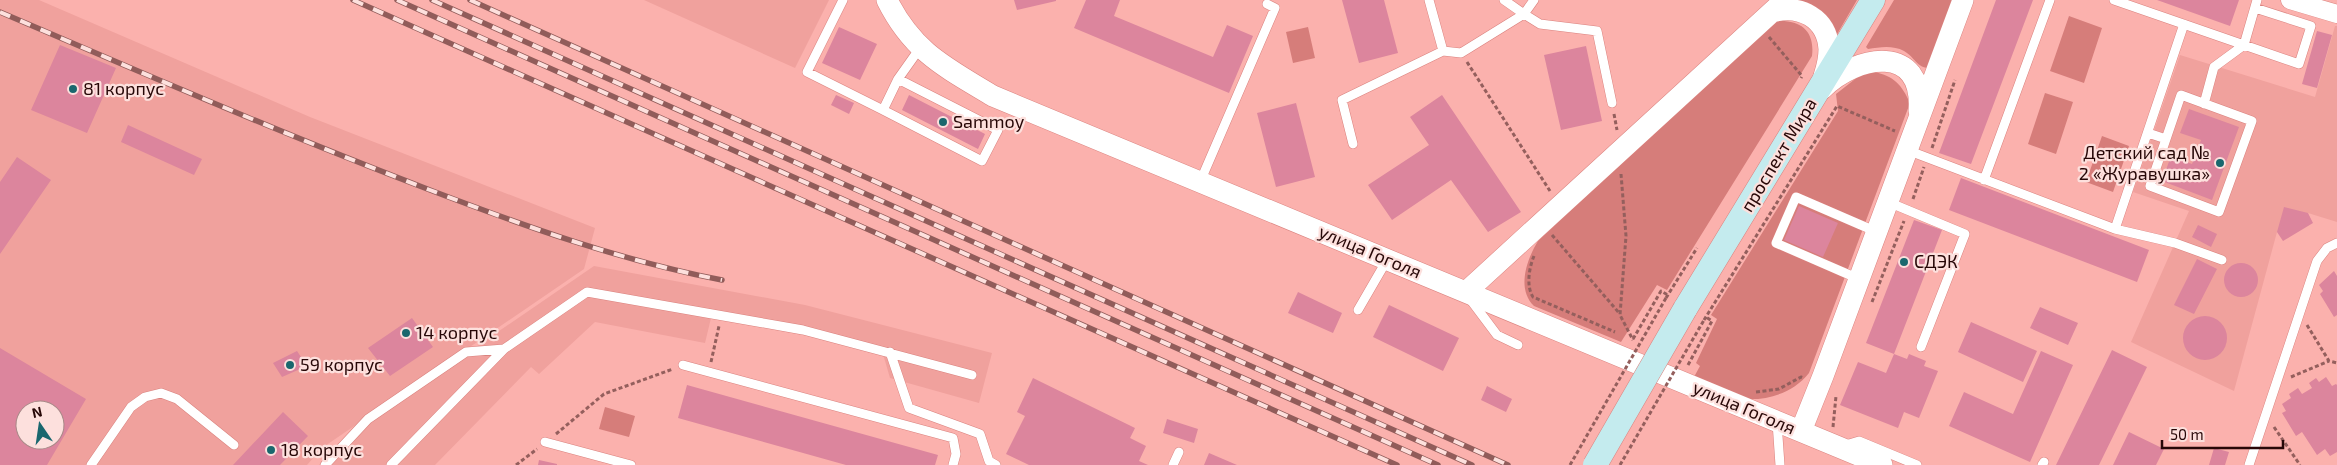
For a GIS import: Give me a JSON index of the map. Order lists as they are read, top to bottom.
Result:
{
  "streets": {
    "main road": ["проспект Мира"],
    "street": ["улица Гоголя"]
  },
  "places": [
    "81 корпус",
    "Sammoy",
    "Детский сад № 2 «Журавушка»",
    "СДЭК",
    "14 корпус",
    "59 корпус",
    "18 корпус"
  ],
  "scale_bar": "50 m",
  "north": "top"
}
